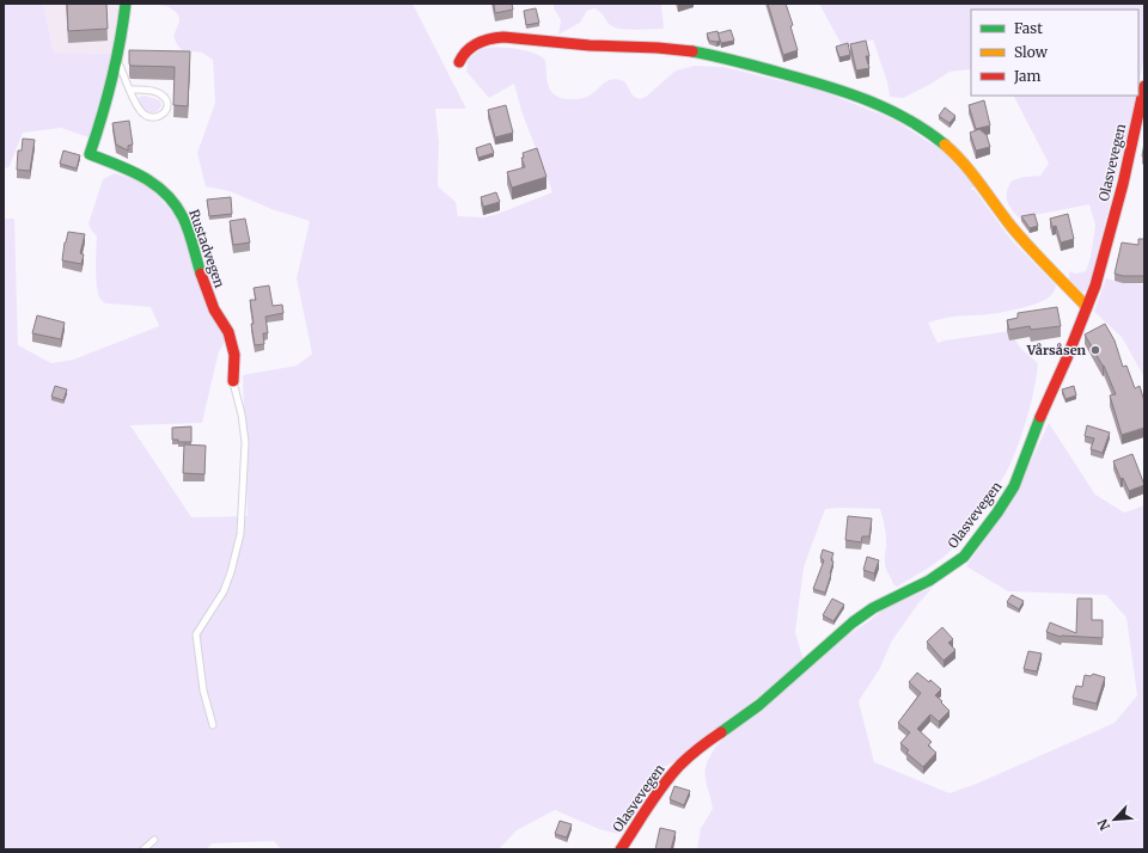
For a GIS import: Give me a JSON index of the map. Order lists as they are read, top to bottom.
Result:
{
  "streets": {
    "street": ["Olasvevegen", "Rustadvegen"]
  },
  "places": ["Vårsåsen"],
  "legend": ["Fast", "Slow", "Jam"],
  "north": "bottom left"
}
